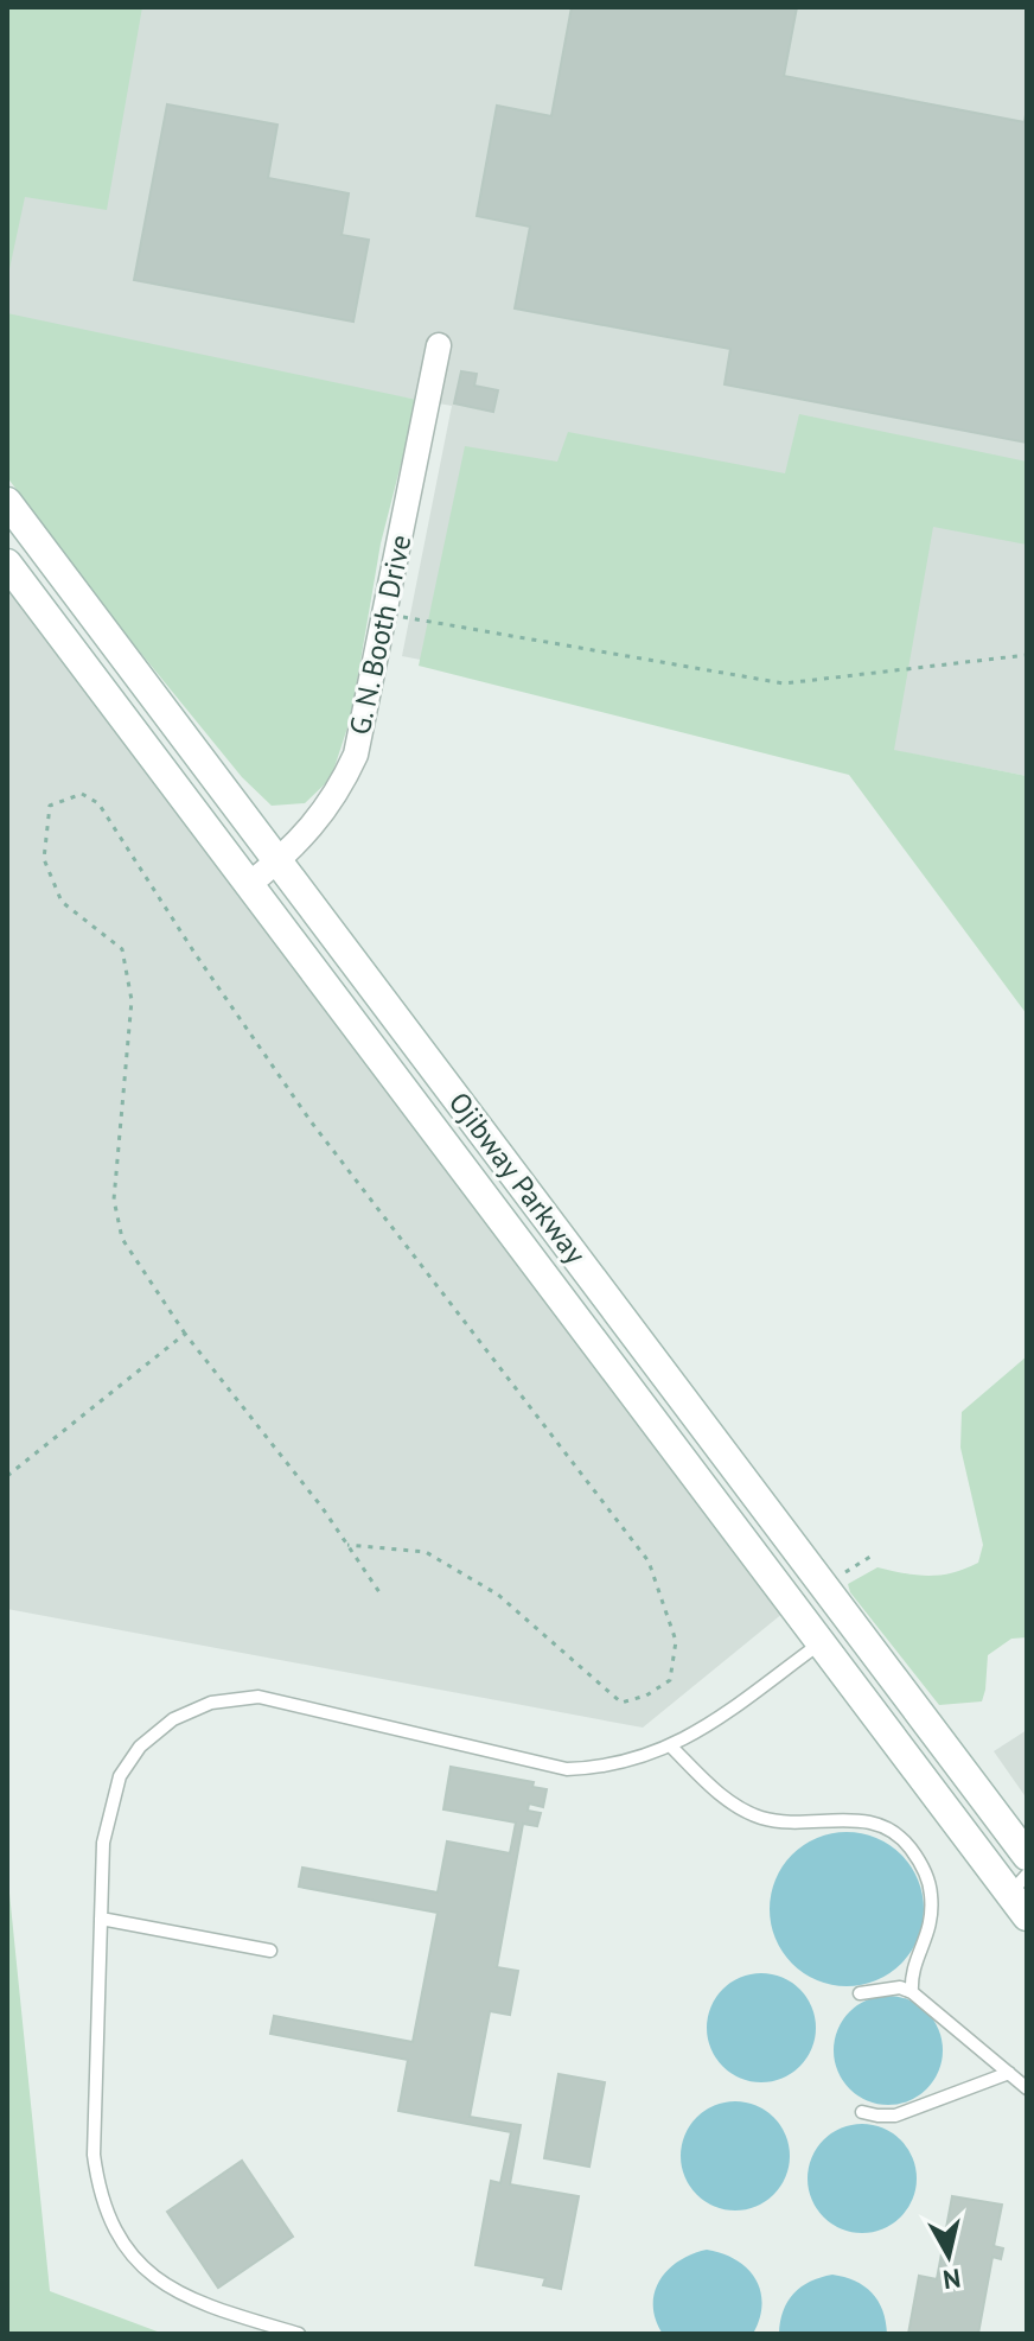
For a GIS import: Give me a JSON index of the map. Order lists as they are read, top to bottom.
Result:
{
  "streets": {
    "main road": ["Ojibway Parkway"],
    "street": ["G. N. Booth Drive"]
  },
  "crossings": [
    ["G. N. Booth Drive", "Ojibway Parkway"]
  ],
  "north": "bottom"
}
